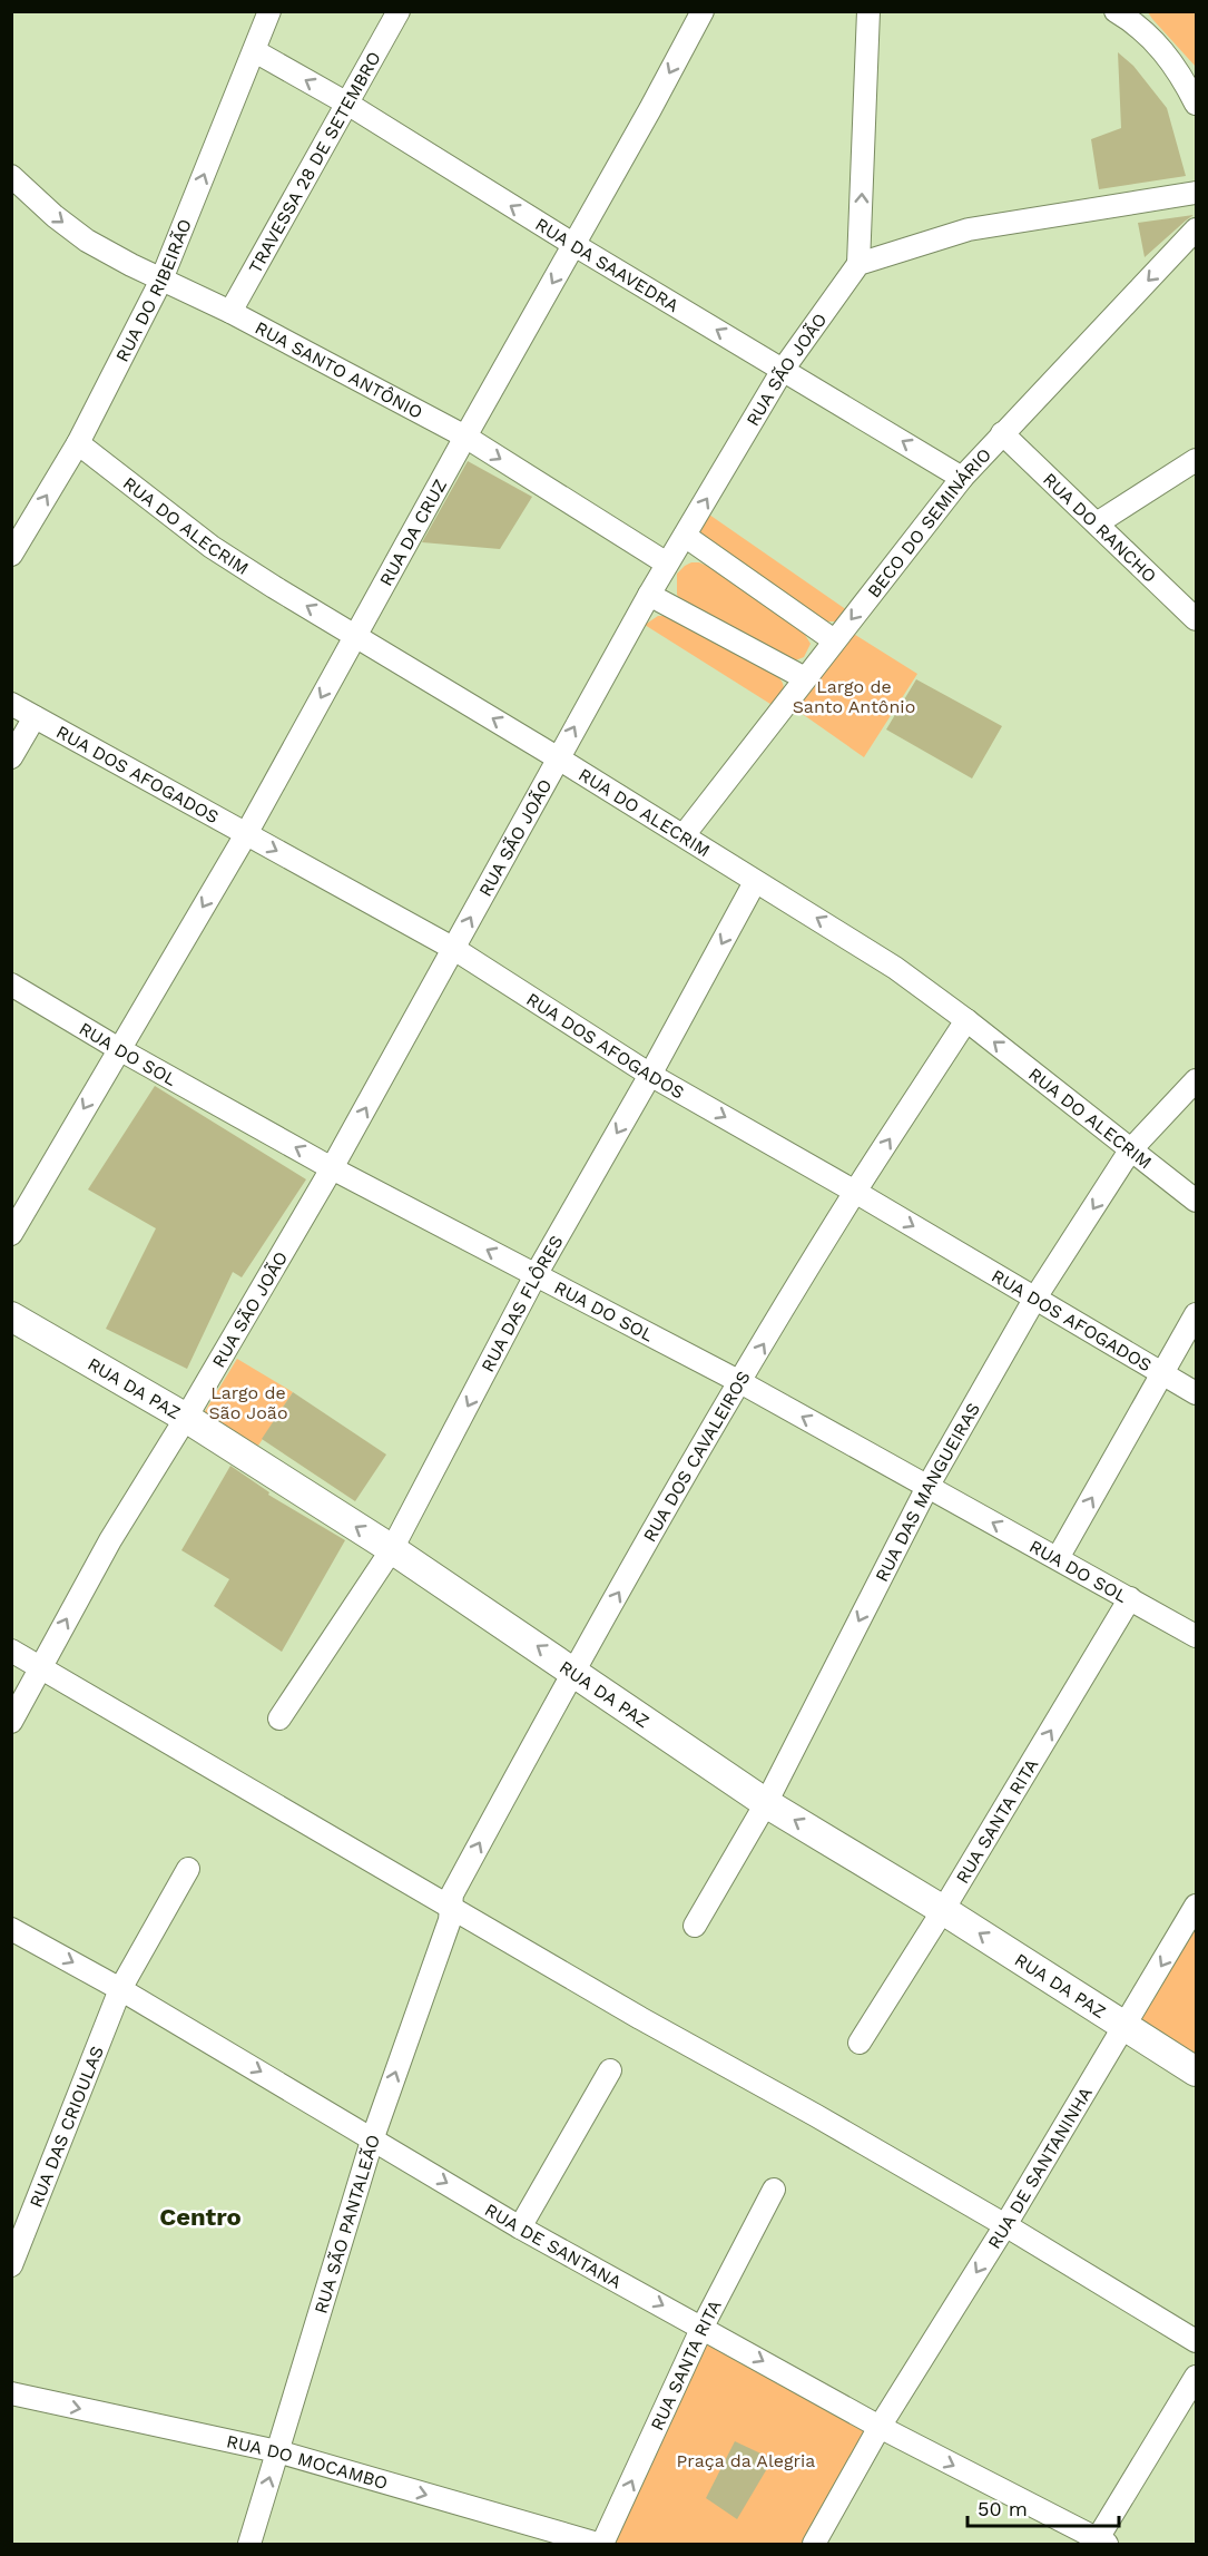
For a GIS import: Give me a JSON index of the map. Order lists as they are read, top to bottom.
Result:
{
  "streets": {
    "main road": ["RUA DA PAZ"],
    "street": [
      "TRAVESSA 28 DE SETEMBRO",
      "RUA DA SAAVEDRA",
      "RUA DO RIBEIRÃO",
      "RUA SANTO ANTÔNIO",
      "RUA SÃO JOÃO",
      "BECO DO SEMINÁRIO",
      "RUA DO ALECRIM",
      "RUA DO RANCHO",
      "RUA DA CRUZ",
      "RUA DOS AFOGADOS",
      "RUA DO SOL",
      "RUA DAS FLÔRES",
      "RUA DOS CAVALEIROS",
      "RUA DAS MANGUEIRAS",
      "RUA SANTA RITA",
      "RUA DAS CRIOULAS",
      "RUA DE SANTANINHA",
      "RUA SÃO PANTALEÃO",
      "RUA DE SANTANA",
      "RUA DO MOCAMBO"
    ]
  },
  "crossings": [
    ["TRAVESSA 28 DE SETEMBRO", "RUA DA SAAVEDRA"],
    ["TRAVESSA 28 DE SETEMBRO", "RUA SANTO ANTÔNIO"],
    ["RUA DA SAAVEDRA", "RUA DO RIBEIRÃO"],
    ["RUA DA SAAVEDRA", "RUA SÃO JOÃO"],
    ["RUA DA SAAVEDRA", "BECO DO SEMINÁRIO"],
    ["RUA DA SAAVEDRA", "RUA DA CRUZ"],
    ["RUA DO RIBEIRÃO", "RUA SANTO ANTÔNIO"],
    ["RUA DO RIBEIRÃO", "RUA DO ALECRIM"],
    ["RUA SANTO ANTÔNIO", "RUA SÃO JOÃO"],
    ["RUA SANTO ANTÔNIO", "RUA DA CRUZ"],
    ["RUA SÃO JOÃO", "RUA DO ALECRIM"],
    ["RUA SÃO JOÃO", "RUA DOS AFOGADOS"],
    ["RUA SÃO JOÃO", "RUA DO SOL"],
    ["RUA SÃO JOÃO", "RUA DA PAZ"],
    ["BECO DO SEMINÁRIO", "RUA DO ALECRIM"],
    ["BECO DO SEMINÁRIO", "RUA DO RANCHO"],
    ["RUA DO ALECRIM", "RUA DA CRUZ"],
    ["RUA DO ALECRIM", "RUA DAS FLÔRES"],
    ["RUA DO ALECRIM", "RUA DOS CAVALEIROS"],
    ["RUA DO ALECRIM", "RUA DAS MANGUEIRAS"],
    ["RUA DA CRUZ", "RUA DOS AFOGADOS"],
    ["RUA DA CRUZ", "RUA DO SOL"],
    ["RUA DOS AFOGADOS", "RUA DAS FLÔRES"],
    ["RUA DOS AFOGADOS", "RUA DOS CAVALEIROS"],
    ["RUA DOS AFOGADOS", "RUA DAS MANGUEIRAS"],
    ["RUA DO SOL", "RUA DAS FLÔRES"],
    ["RUA DO SOL", "RUA DOS CAVALEIROS"],
    ["RUA DO SOL", "RUA DAS MANGUEIRAS"],
    ["RUA DO SOL", "RUA SANTA RITA"],
    ["RUA DAS FLÔRES", "RUA DA PAZ"],
    ["RUA DA PAZ", "RUA DOS CAVALEIROS"],
    ["RUA DA PAZ", "RUA DAS MANGUEIRAS"],
    ["RUA DA PAZ", "RUA SANTA RITA"],
    ["RUA DA PAZ", "RUA DE SANTANINHA"],
    ["RUA DOS CAVALEIROS", "RUA SÃO PANTALEÃO"],
    ["RUA SANTA RITA", "RUA DE SANTANA"],
    ["RUA SANTA RITA", "RUA DO MOCAMBO"],
    ["RUA DAS CRIOULAS", "RUA DE SANTANA"],
    ["RUA DE SANTANINHA", "RUA DE SANTANA"],
    ["RUA SÃO PANTALEÃO", "RUA DE SANTANA"],
    ["RUA SÃO PANTALEÃO", "RUA DO MOCAMBO"]
  ],
  "one_way": [
    "RUA DA SAAVEDRA",
    "RUA DO RIBEIRÃO",
    "RUA SANTO ANTÔNIO",
    "RUA SÃO JOÃO",
    "BECO DO SEMINÁRIO",
    "RUA DO ALECRIM",
    "RUA DA CRUZ",
    "RUA DOS AFOGADOS",
    "RUA DO SOL",
    "RUA DAS FLÔRES",
    "RUA DA PAZ",
    "RUA DOS CAVALEIROS",
    "RUA DAS MANGUEIRAS",
    "RUA SANTA RITA",
    "RUA DE SANTANINHA",
    "RUA DE SANTANA",
    "RUA DO MOCAMBO"
  ],
  "districts": ["Centro"],
  "parks": ["Largo de Santo Antônio", "Largo de São João", "Praça da Alegria"],
  "scale_bar": "50 m"
}
